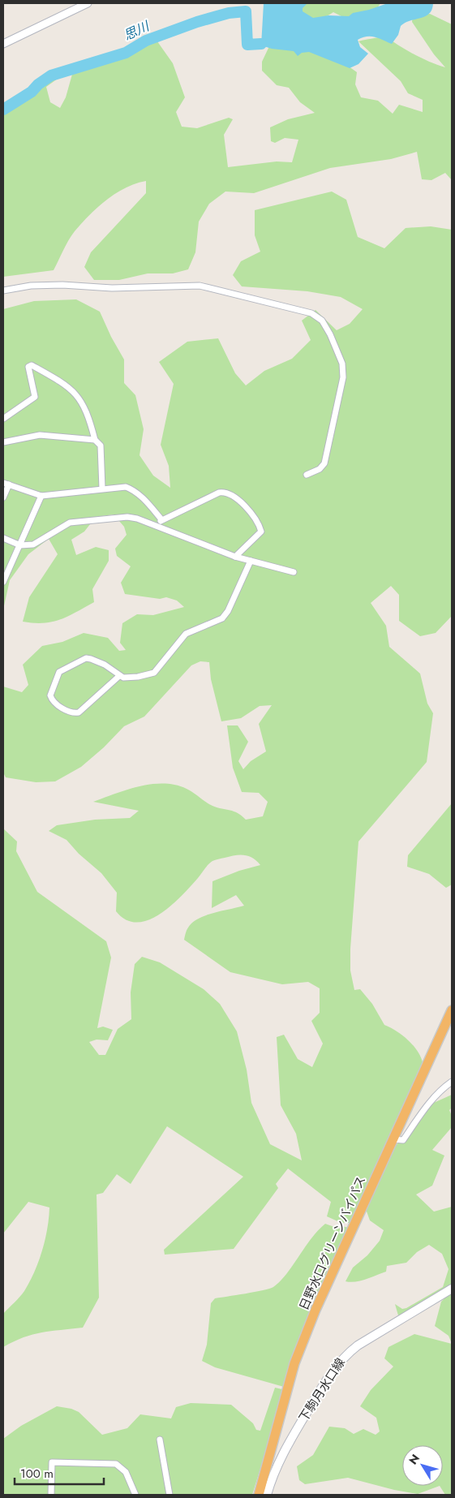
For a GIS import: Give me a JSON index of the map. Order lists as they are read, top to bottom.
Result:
{
  "streets": {
    "highway": ["日野水口グリーンバイパス"],
    "main road": ["下駒月水口線"]
  },
  "water": ["思川"],
  "scale_bar": "100 m",
  "north": "top left"
}
